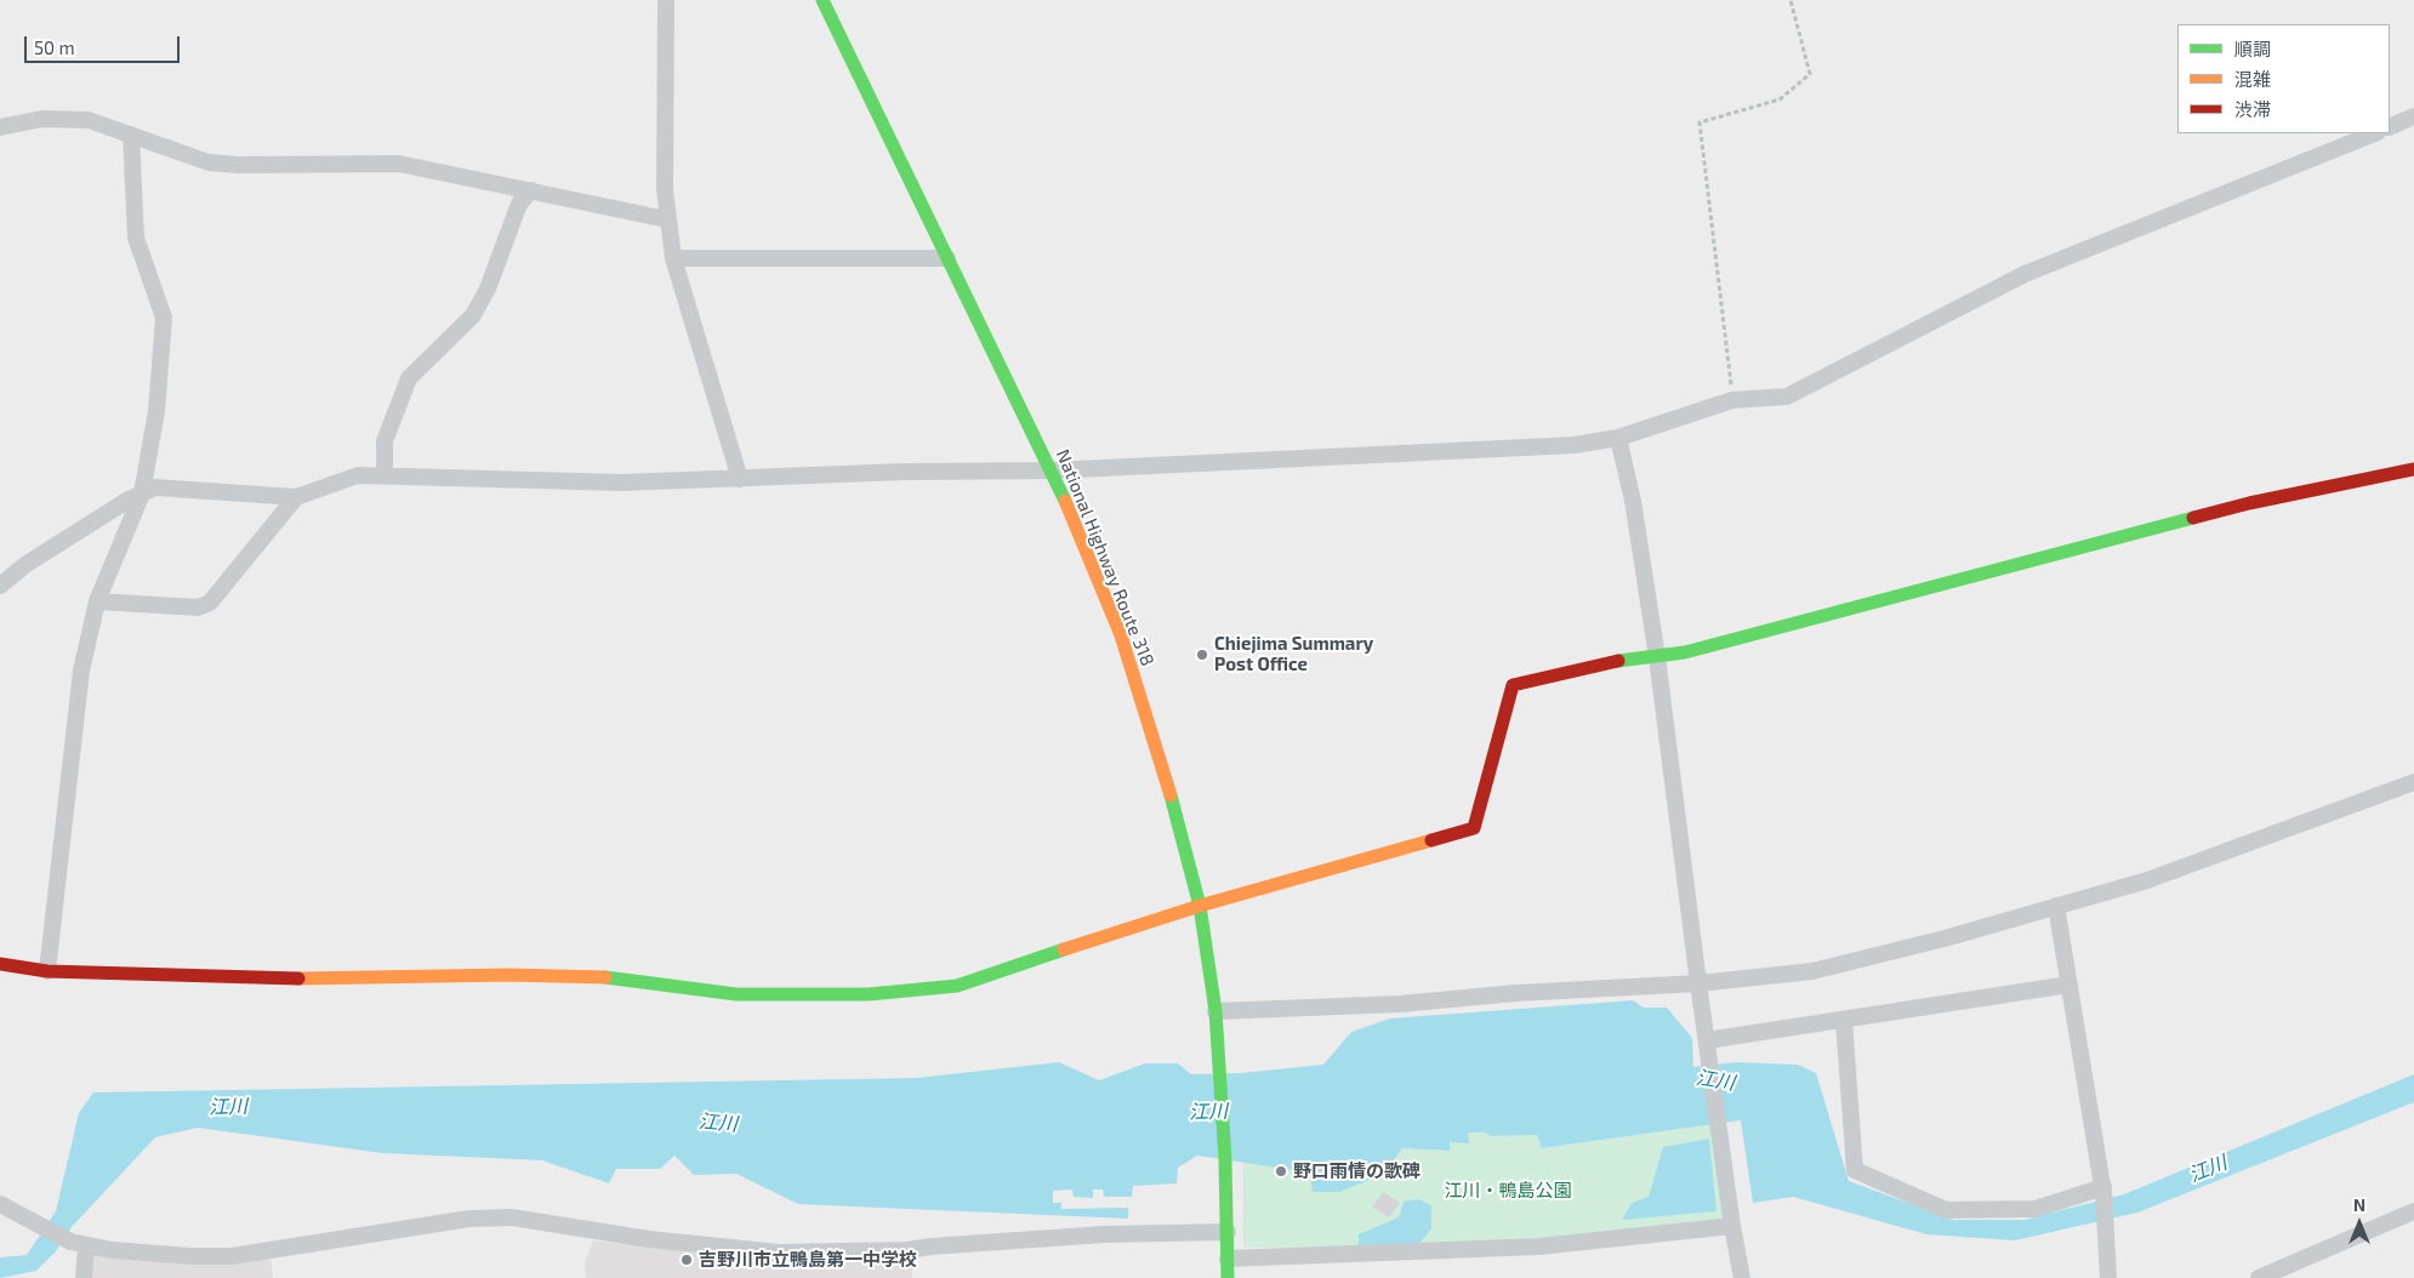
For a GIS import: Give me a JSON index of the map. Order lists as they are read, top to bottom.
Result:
{
  "streets": {
    "main road": ["National Highway Route 318"]
  },
  "water": ["江川"],
  "parks": ["江川・鴨島公園"],
  "places": ["Chiejima Summary Post Office", "野口雨情の歌碑", "吉野川市立鴨島第一中学校"],
  "legend": ["順調", "混雑", "渋滞"],
  "scale_bar": "50 m",
  "north": "top"
}
